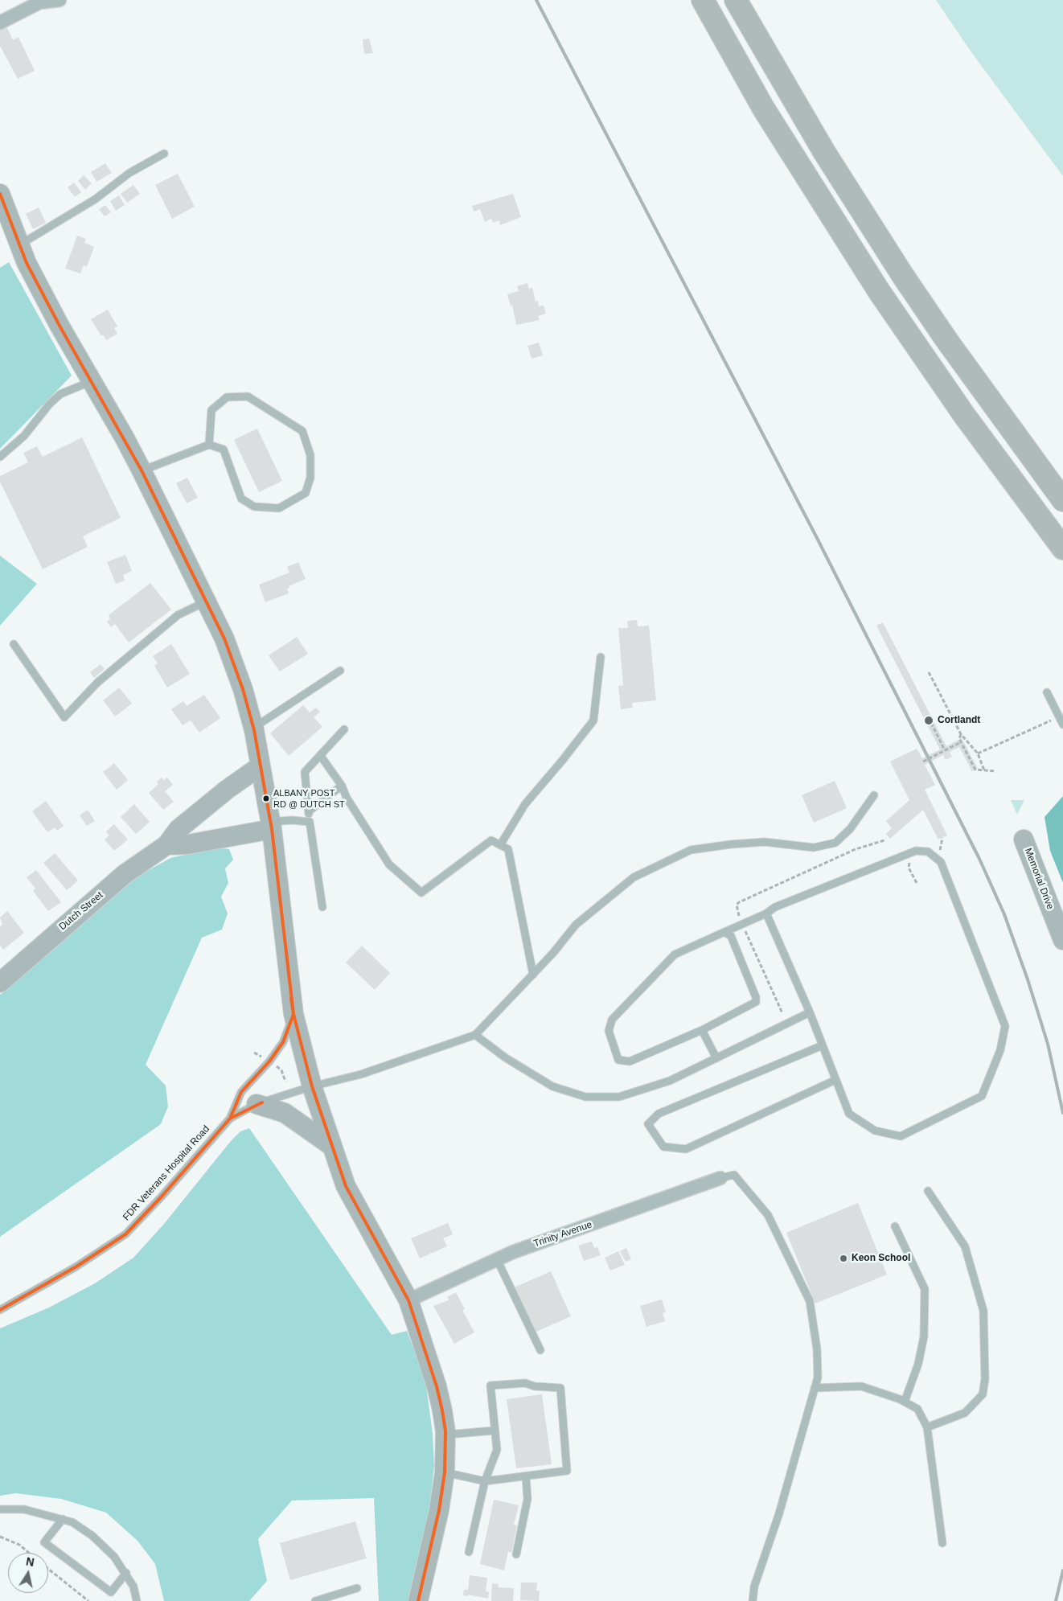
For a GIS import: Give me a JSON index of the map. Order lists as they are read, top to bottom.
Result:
{
  "streets": {
    "main road": ["Memorial Drive", "Dutch Street"],
    "street": ["Trinity Avenue"],
    "lane": ["FDR Veterans Hospital Road"]
  },
  "places": ["Cortlandt", "ALBANY POST RD @ DUTCH ST", "Keon School"],
  "north": "top"
}
